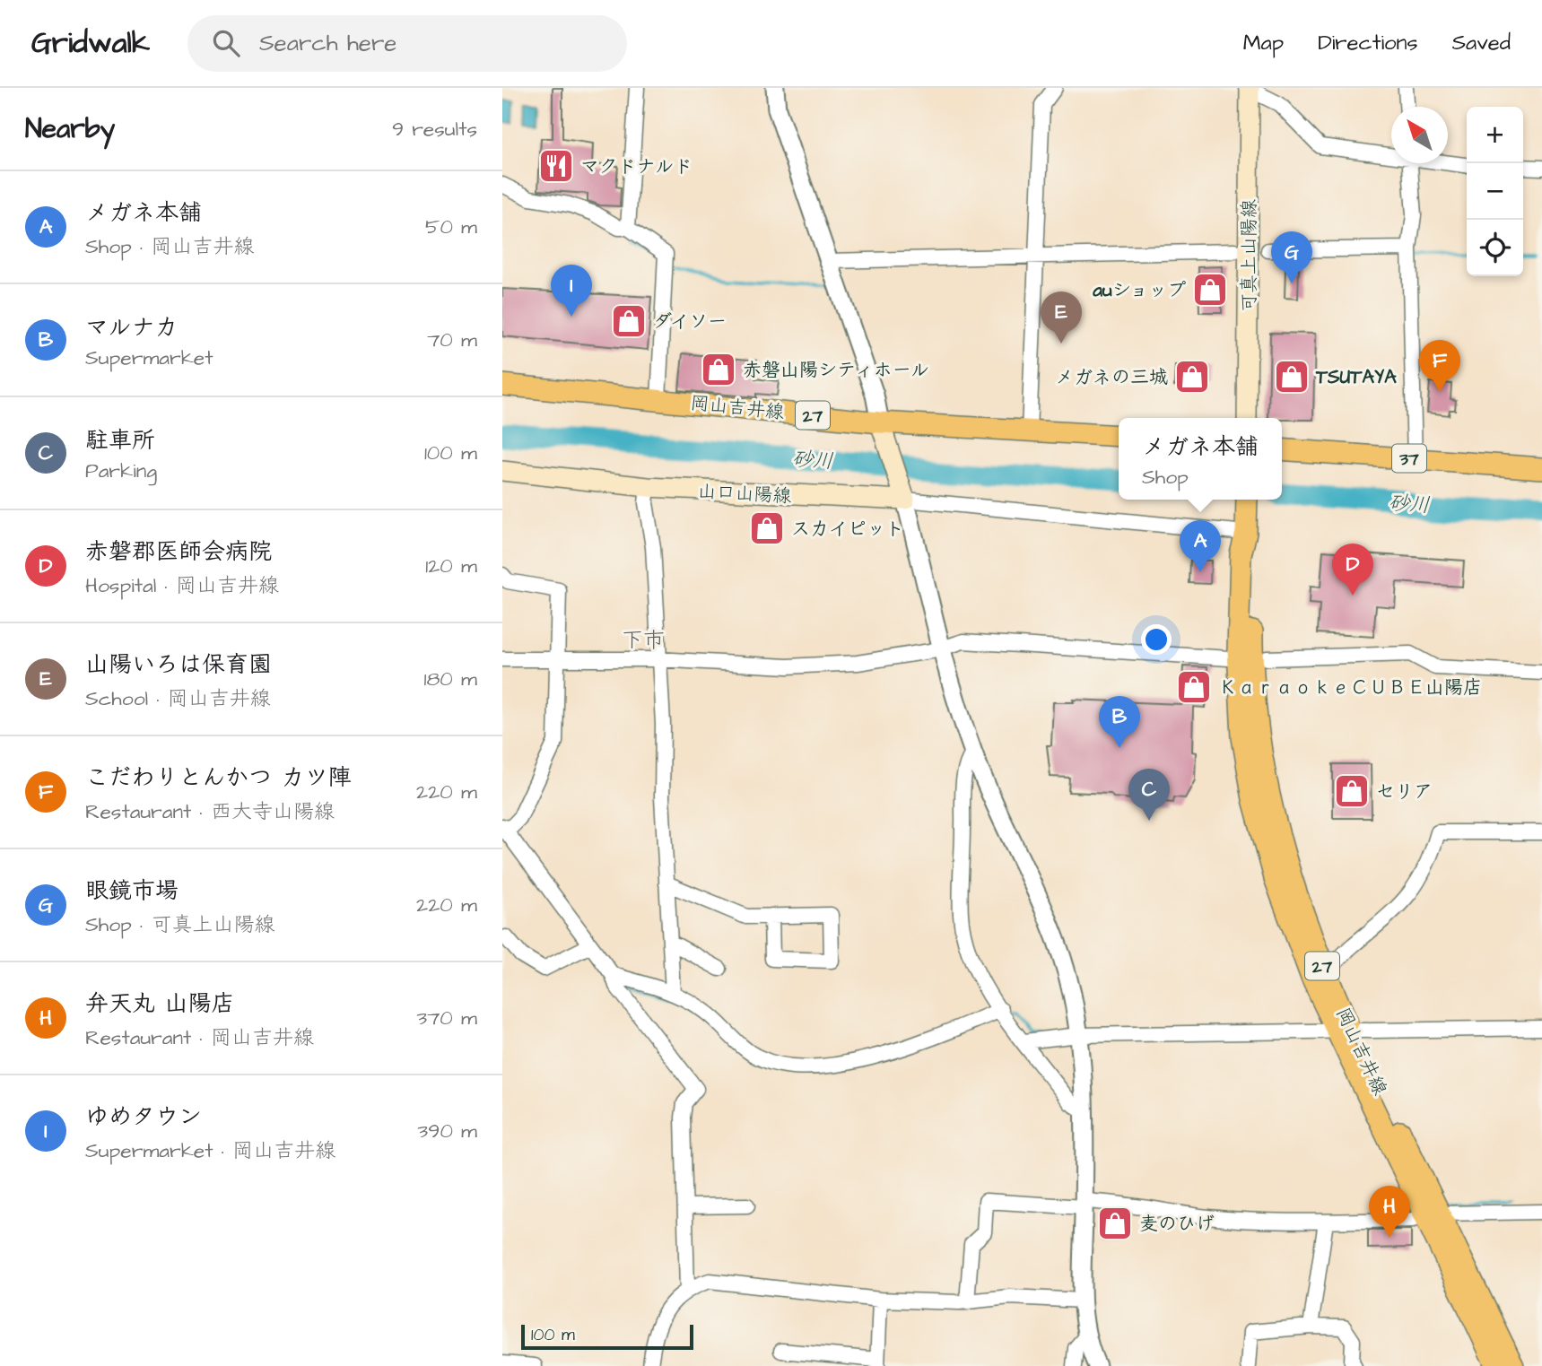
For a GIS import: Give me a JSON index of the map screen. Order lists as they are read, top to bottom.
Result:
{
  "streets": {
    "main road": [
      "可真上山陽線",
      "岡山吉井線",
      "27",
      "37",
      "山口山陽線"
    ]
  },
  "districts": ["下市"],
  "water": ["砂川"],
  "places": {
    "restaurant": ["マクドナルド"],
    "shop": [
      "auショップ",
      "ダイソー",
      "赤磐山陽シティホール",
      "メガネの三城",
      "TSUTAYA",
      "スカイピット",
      "ＫａｒａｏｋｅＣＵＢＥ山陽店",
      "セリア",
      "麦のひげ"
    ]
  },
  "scale_bar": "100 m",
  "north": "top left",
  "page": {
    "header": "Gridwalk",
    "search": "Search here",
    "nav": ["Map", "Directions", "Saved"],
    "heading": ["Nearby", "9 results"],
    "map_buttons": ["+", "−"],
    "list": [
      {
        "mark": "A",
        "name": "メガネ本舗",
        "note": "Shop · 岡山吉井線",
        "value": "50 m"
      },
      {
        "mark": "B",
        "name": "マルナカ",
        "note": "Supermarket",
        "value": "70 m"
      },
      {
        "mark": "C",
        "name": "駐車所",
        "note": "Parking",
        "value": "100 m"
      },
      {
        "mark": "D",
        "name": "赤磐郡医師会病院",
        "note": "Hospital · 岡山吉井線",
        "value": "120 m"
      },
      {
        "mark": "E",
        "name": "山陽いろは保育園",
        "note": "School · 岡山吉井線",
        "value": "180 m"
      },
      {
        "mark": "F",
        "name": "こだわりとんかつ カツ陣",
        "note": "Restaurant · 西大寺山陽線",
        "value": "220 m"
      },
      {
        "mark": "G",
        "name": "眼鏡市場",
        "note": "Shop · 可真上山陽線",
        "value": "220 m"
      },
      {
        "mark": "H",
        "name": "弁天丸 山陽店",
        "note": "Restaurant · 岡山吉井線",
        "value": "370 m"
      },
      {
        "mark": "I",
        "name": "ゆめタウン",
        "note": "Supermarket · 岡山吉井線",
        "value": "390 m"
      }
    ],
    "pins": [
      "G",
      "I",
      "E",
      "F",
      "A",
      "D",
      "B",
      "C",
      "H"
    ],
    "popup": ["メガネ本舗", "Shop"],
    "scale": "100 m"
  }
}
